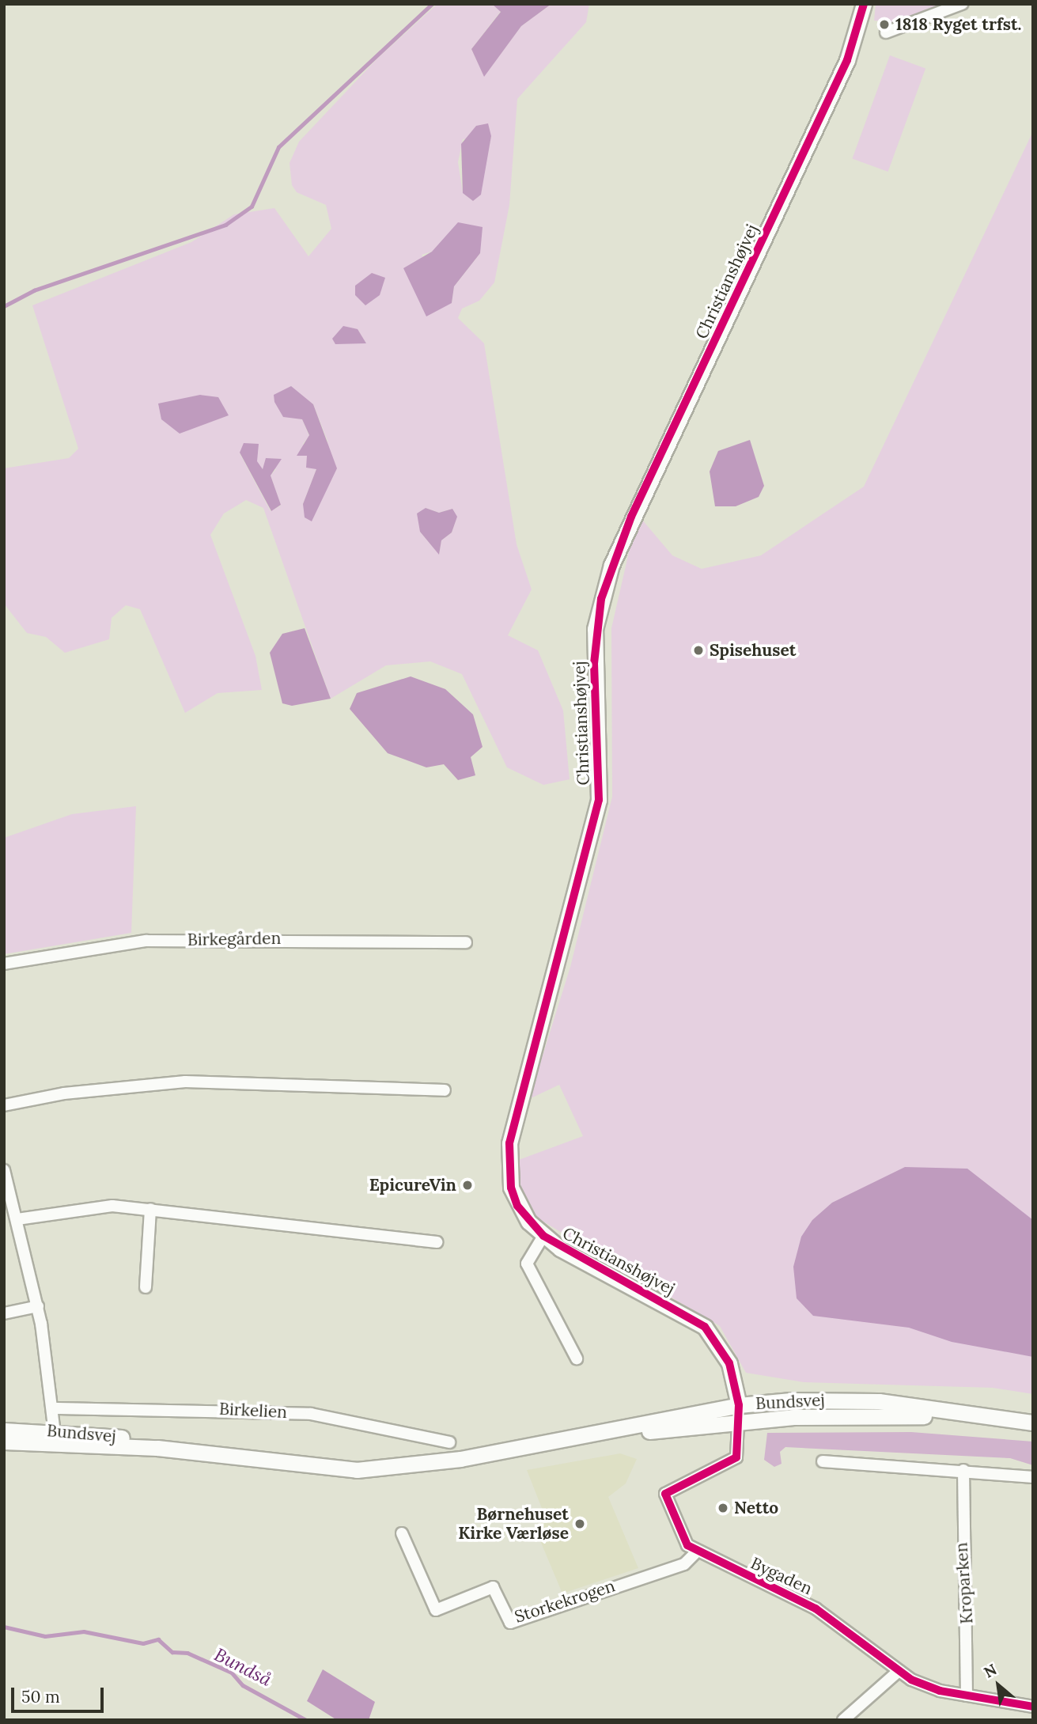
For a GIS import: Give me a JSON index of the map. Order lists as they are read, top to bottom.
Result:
{
  "streets": {
    "street": [
      "Christianshøjvej",
      "Birkegården",
      "Bundsvej",
      "Birkelien",
      "Bygaden",
      "Kroparken",
      "Storkekrogen"
    ]
  },
  "crossings": [
    ["Christianshøjvej", "Bundsvej"],
    ["Bygaden", "Kroparken"],
    ["Bygaden", "Storkekrogen"]
  ],
  "water": ["Bundså"],
  "places": [
    "1818 Ryget trfst.",
    "Spisehuset",
    "EpicureVin",
    "Netto",
    "Børnehuset Kirke Værløse"
  ],
  "scale_bar": "50 m",
  "north": "top left"
}
